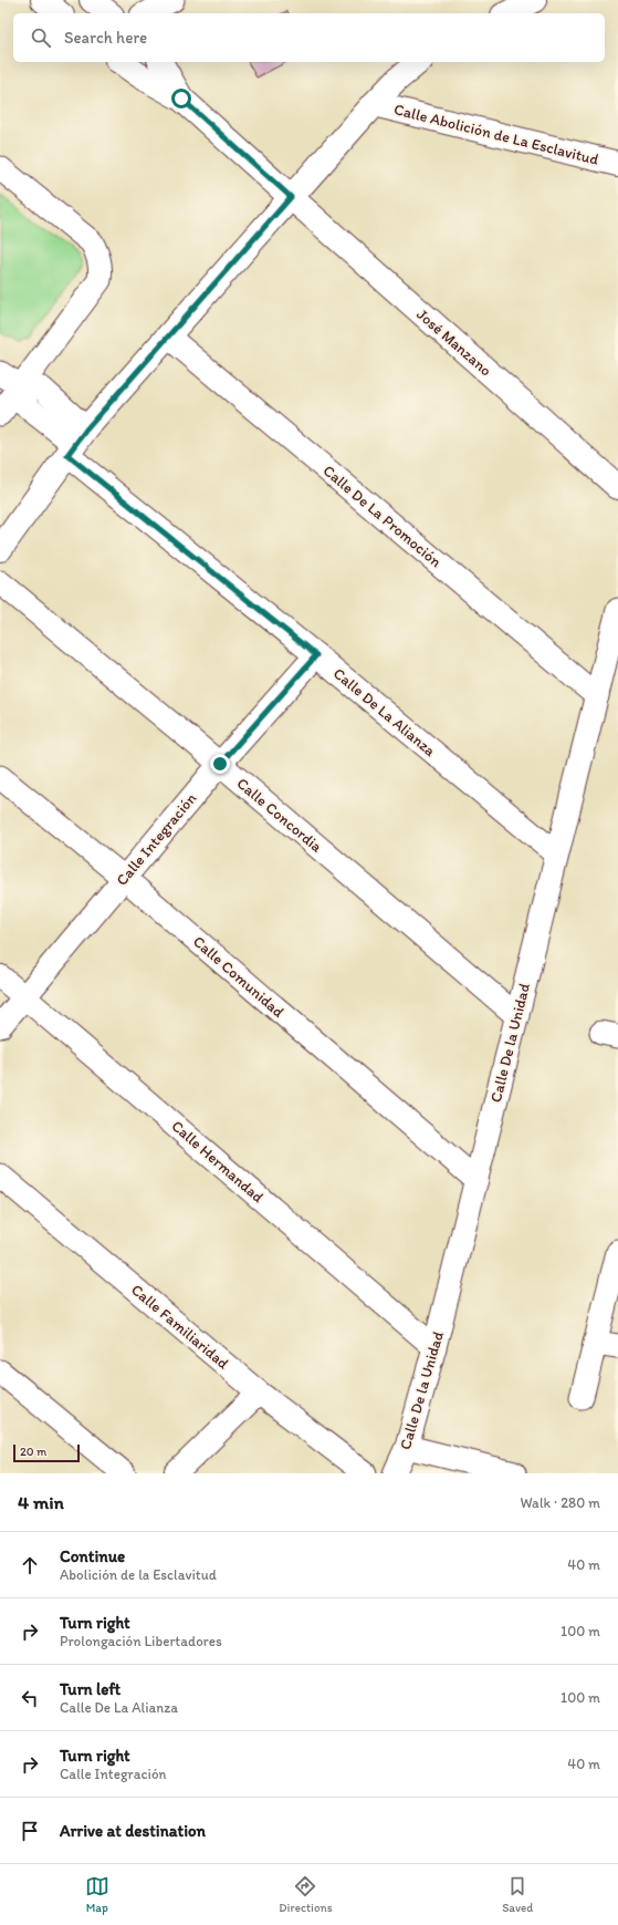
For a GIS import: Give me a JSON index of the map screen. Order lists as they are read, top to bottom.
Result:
{
  "streets": {
    "street": [
      "Calle Abolición de La Esclavitud",
      "José Manzano",
      "Calle De La Promoción",
      "Calle De La Alianza",
      "Calle Concordia",
      "Calle Integración",
      "Calle Comunidad",
      "Calle De la Unidad",
      "Calle Hermandad",
      "Calle Familiaridad"
    ]
  },
  "crossings": [
    ["Calle De La Promoción", "Calle De la Unidad"],
    ["Calle De La Alianza", "Calle Integración"],
    ["Calle De La Alianza", "Calle De la Unidad"],
    ["Calle Concordia", "Calle Integración"],
    ["Calle Concordia", "Calle De la Unidad"],
    ["Calle Integración", "Calle Comunidad"],
    ["Calle Integración", "Calle Hermandad"],
    ["Calle Comunidad", "Calle De la Unidad"],
    ["Calle De la Unidad", "Calle Hermandad"]
  ],
  "scale_bar": "20 m",
  "page": {
    "search": "Search here",
    "scale": "20 m",
    "heading": ["4 min", "Walk · 280 m"],
    "list": [
      ["Continue", "Abolición de la Esclavitud", "40 m"],
      ["Turn right", "Prolongación Libertadores", "100 m"],
      ["Turn left", "Calle De La Alianza", "100 m"],
      ["Turn right", "Calle Integración", "40 m"],
      "Arrive at destination"
    ],
    "nav": ["Map", "Directions", "Saved"]
  }
}
